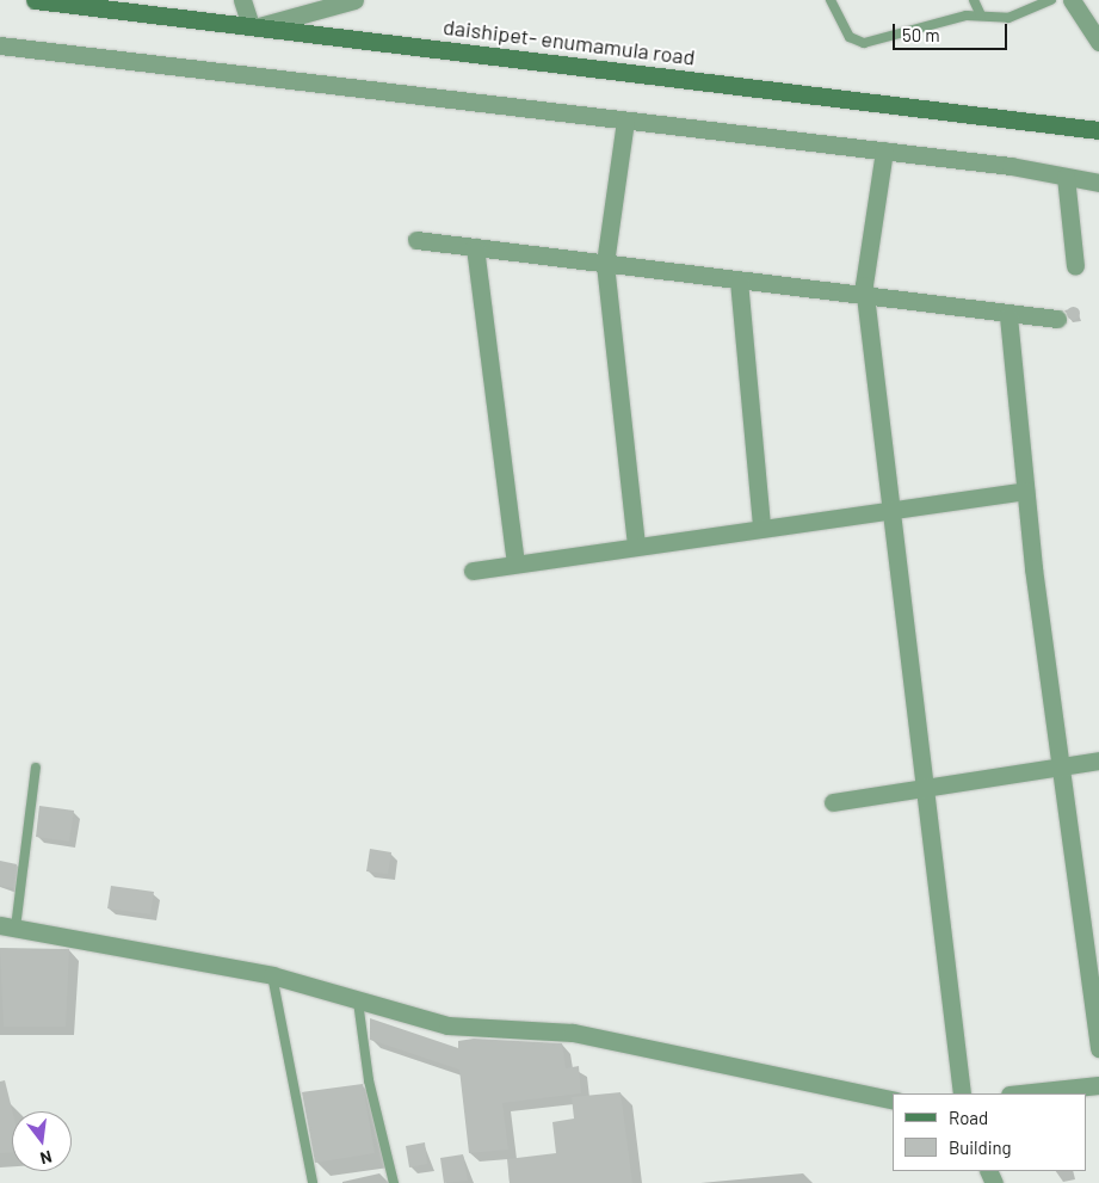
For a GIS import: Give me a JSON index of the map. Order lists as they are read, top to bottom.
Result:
{
  "streets": {
    "street": ["daishipet- enumamula road"]
  },
  "legend": ["Road", "Building"],
  "scale_bar": "50 m",
  "north": "bottom"
}
